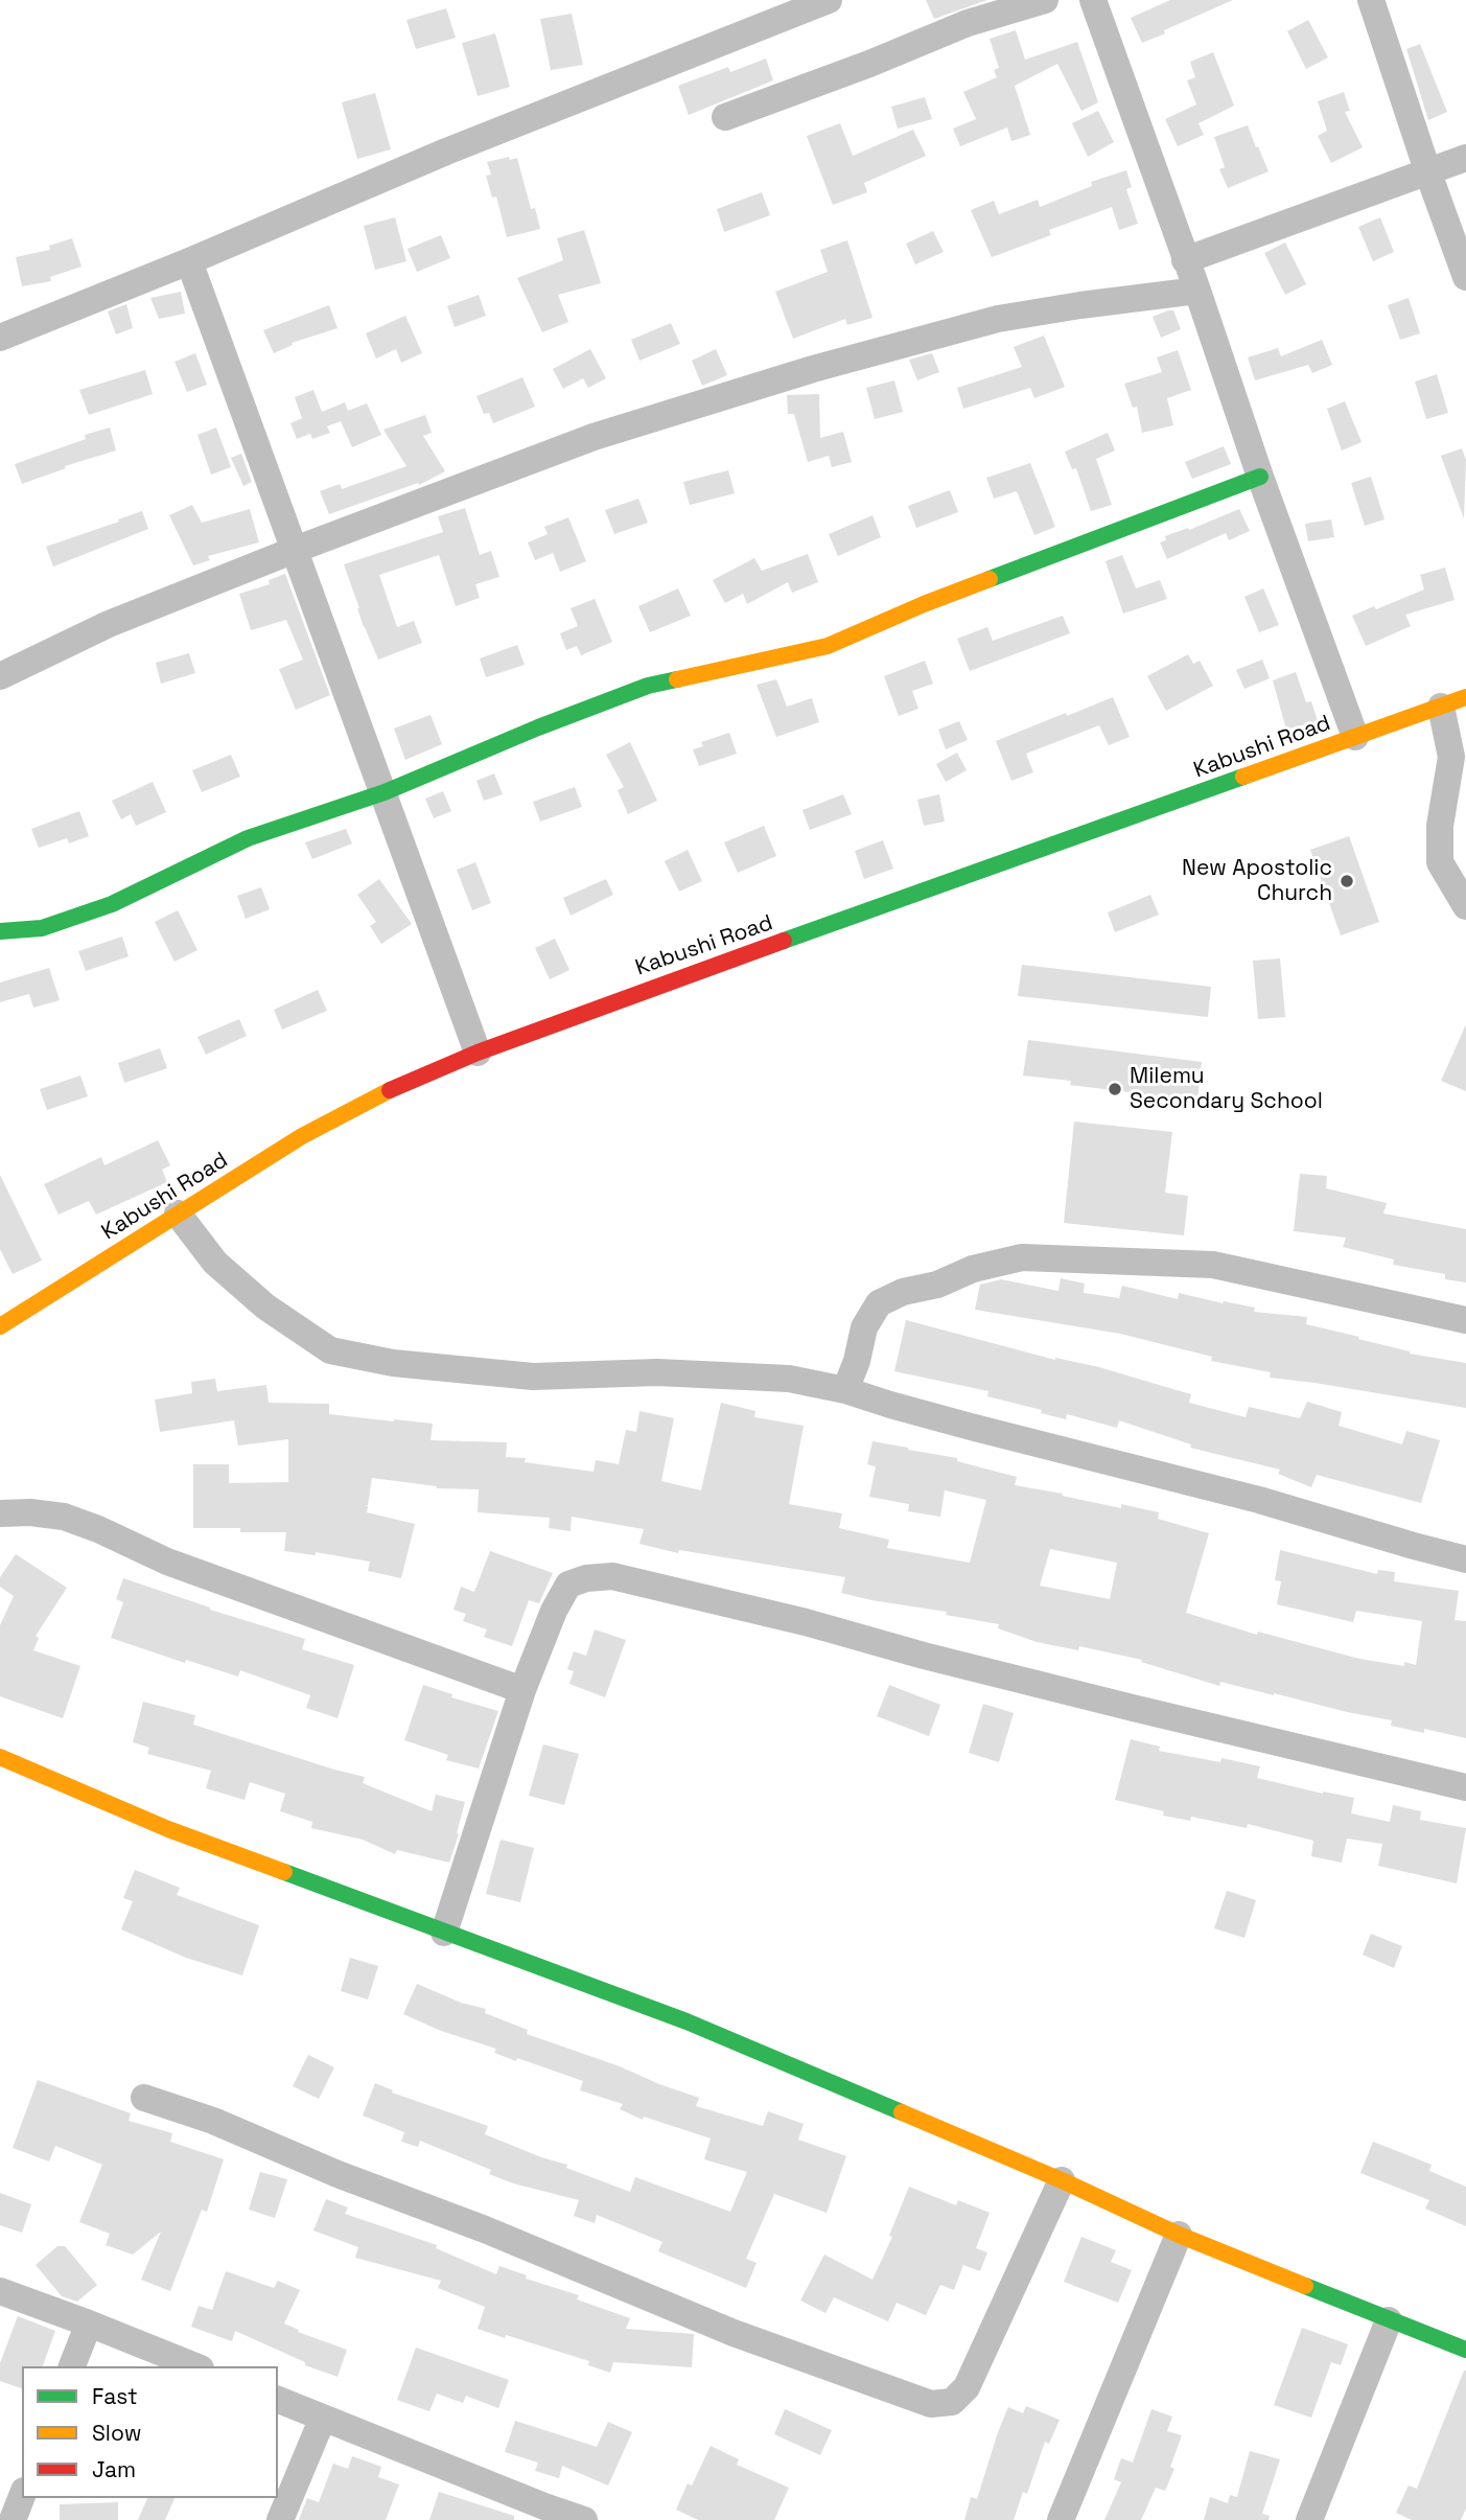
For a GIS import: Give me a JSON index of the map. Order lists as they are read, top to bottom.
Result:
{
  "streets": {
    "street": ["Kabushi Road"]
  },
  "places": ["New Apostolic Church", "Milemu Secondary School"],
  "legend": ["Fast", "Slow", "Jam"]
}
